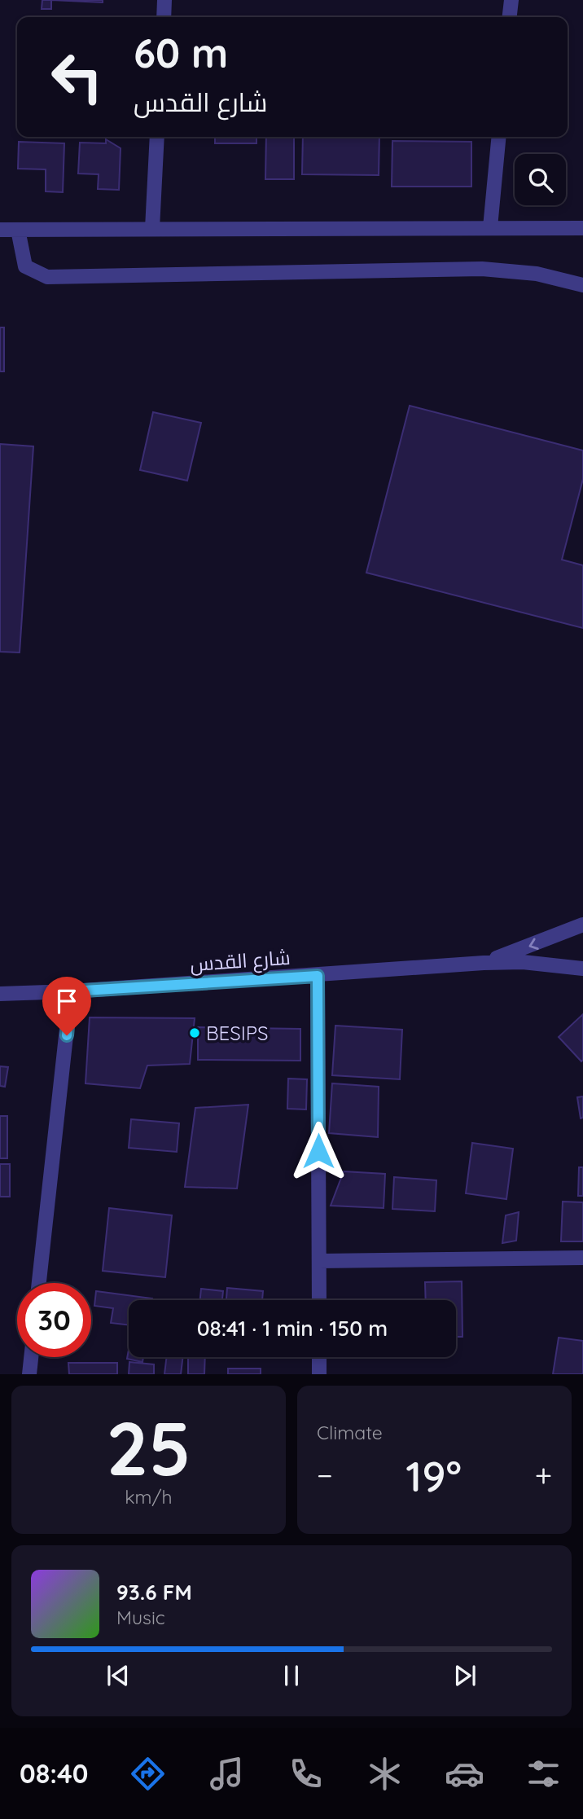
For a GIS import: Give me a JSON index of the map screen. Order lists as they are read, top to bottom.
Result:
{
  "streets": {
    "street": ["شارع القدس"]
  },
  "places": ["BESIPS"],
  "page": {
    "turn": ["60 m", "شارع القدس"],
    "limit": "30",
    "trip": "08:41 · 1 min · 150 m",
    "tile": [
      ["25", "km/h"],
      "Climate"
    ],
    "heat": ["−", "19°", "+"],
    "song": ["93.6 FM", "Music"],
    "tabs": "08:40"
  }
}
